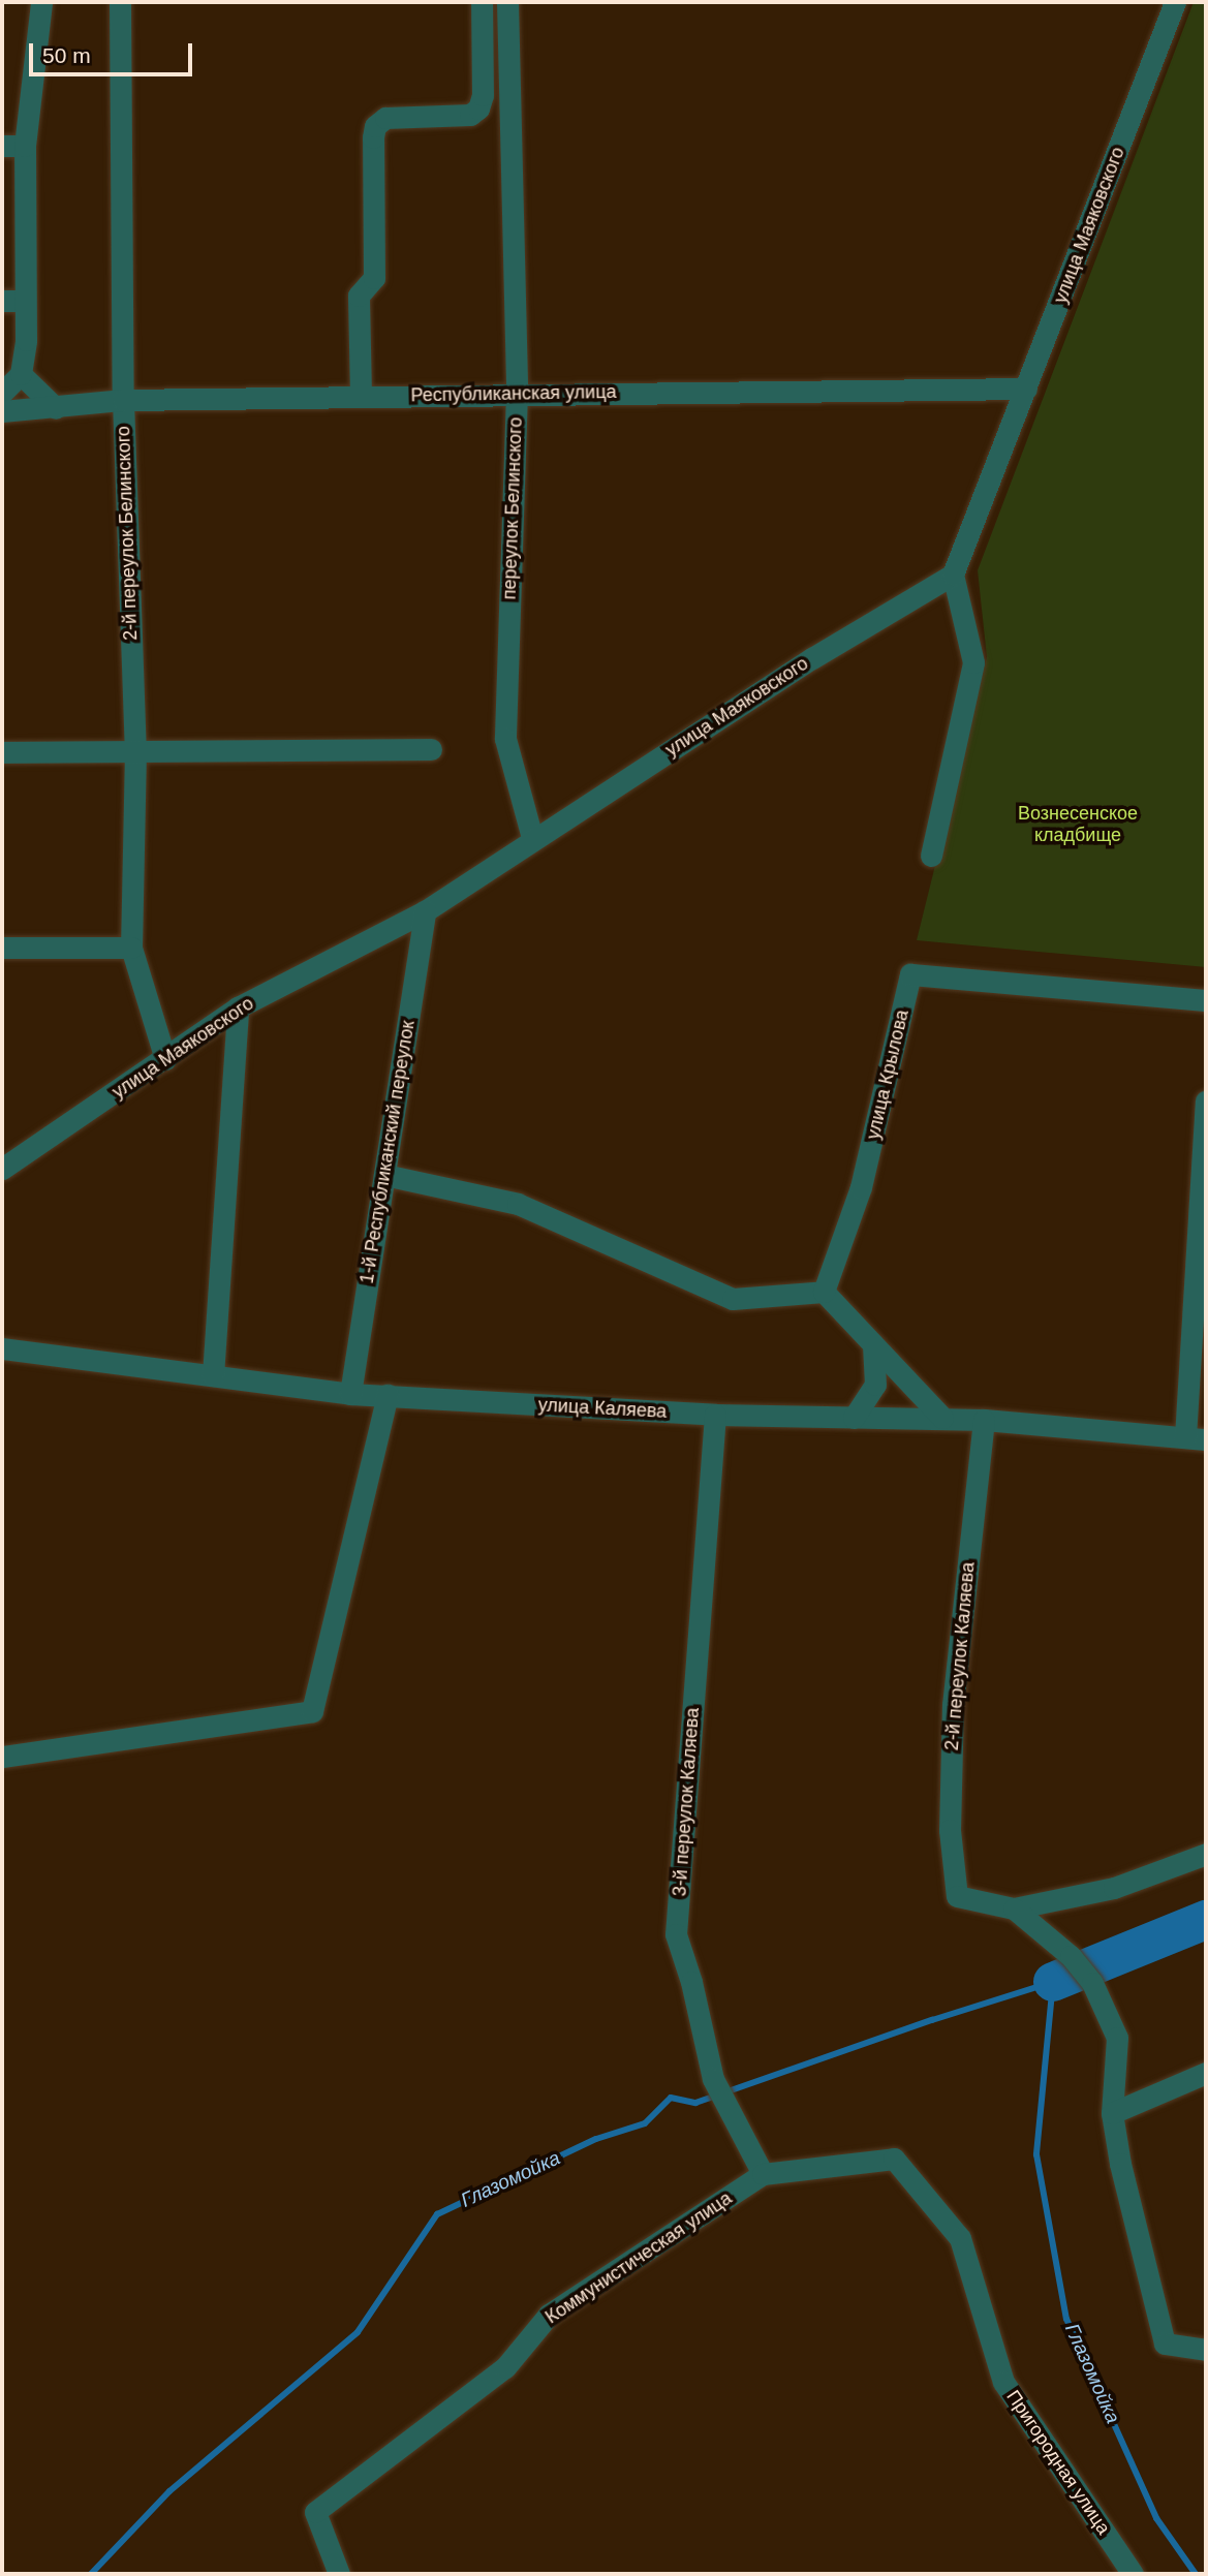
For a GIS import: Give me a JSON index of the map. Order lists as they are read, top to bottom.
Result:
{
  "streets": {
    "street": [
      "улица Маяковского",
      "Республиканская улица",
      "переулок Белинского",
      "2-й переулок Белинского",
      "улица Крылова",
      "1-й Республиканский переулок",
      "улица Каляева",
      "2-й переулок Каляева",
      "3-й переулок Каляева",
      "Коммунистическая улица",
      "Пригородная улица"
    ]
  },
  "crossings": [
    ["улица Маяковского", "Республиканская улица"],
    ["улица Маяковского", "переулок Белинского"],
    ["улица Маяковского", "2-й переулок Белинского"],
    ["улица Маяковского", "1-й Республиканский переулок"],
    ["Республиканская улица", "переулок Белинского"],
    ["Республиканская улица", "2-й переулок Белинского"],
    ["1-й Республиканский переулок", "улица Каляева"],
    ["улица Каляева", "2-й переулок Каляева"],
    ["улица Каляева", "3-й переулок Каляева"],
    ["3-й переулок Каляева", "Коммунистическая улица"],
    ["Коммунистическая улица", "Пригородная улица"]
  ],
  "water": ["Глазомойка"],
  "parks": ["Вознесенское кладбище"],
  "scale_bar": "50 m"
}
